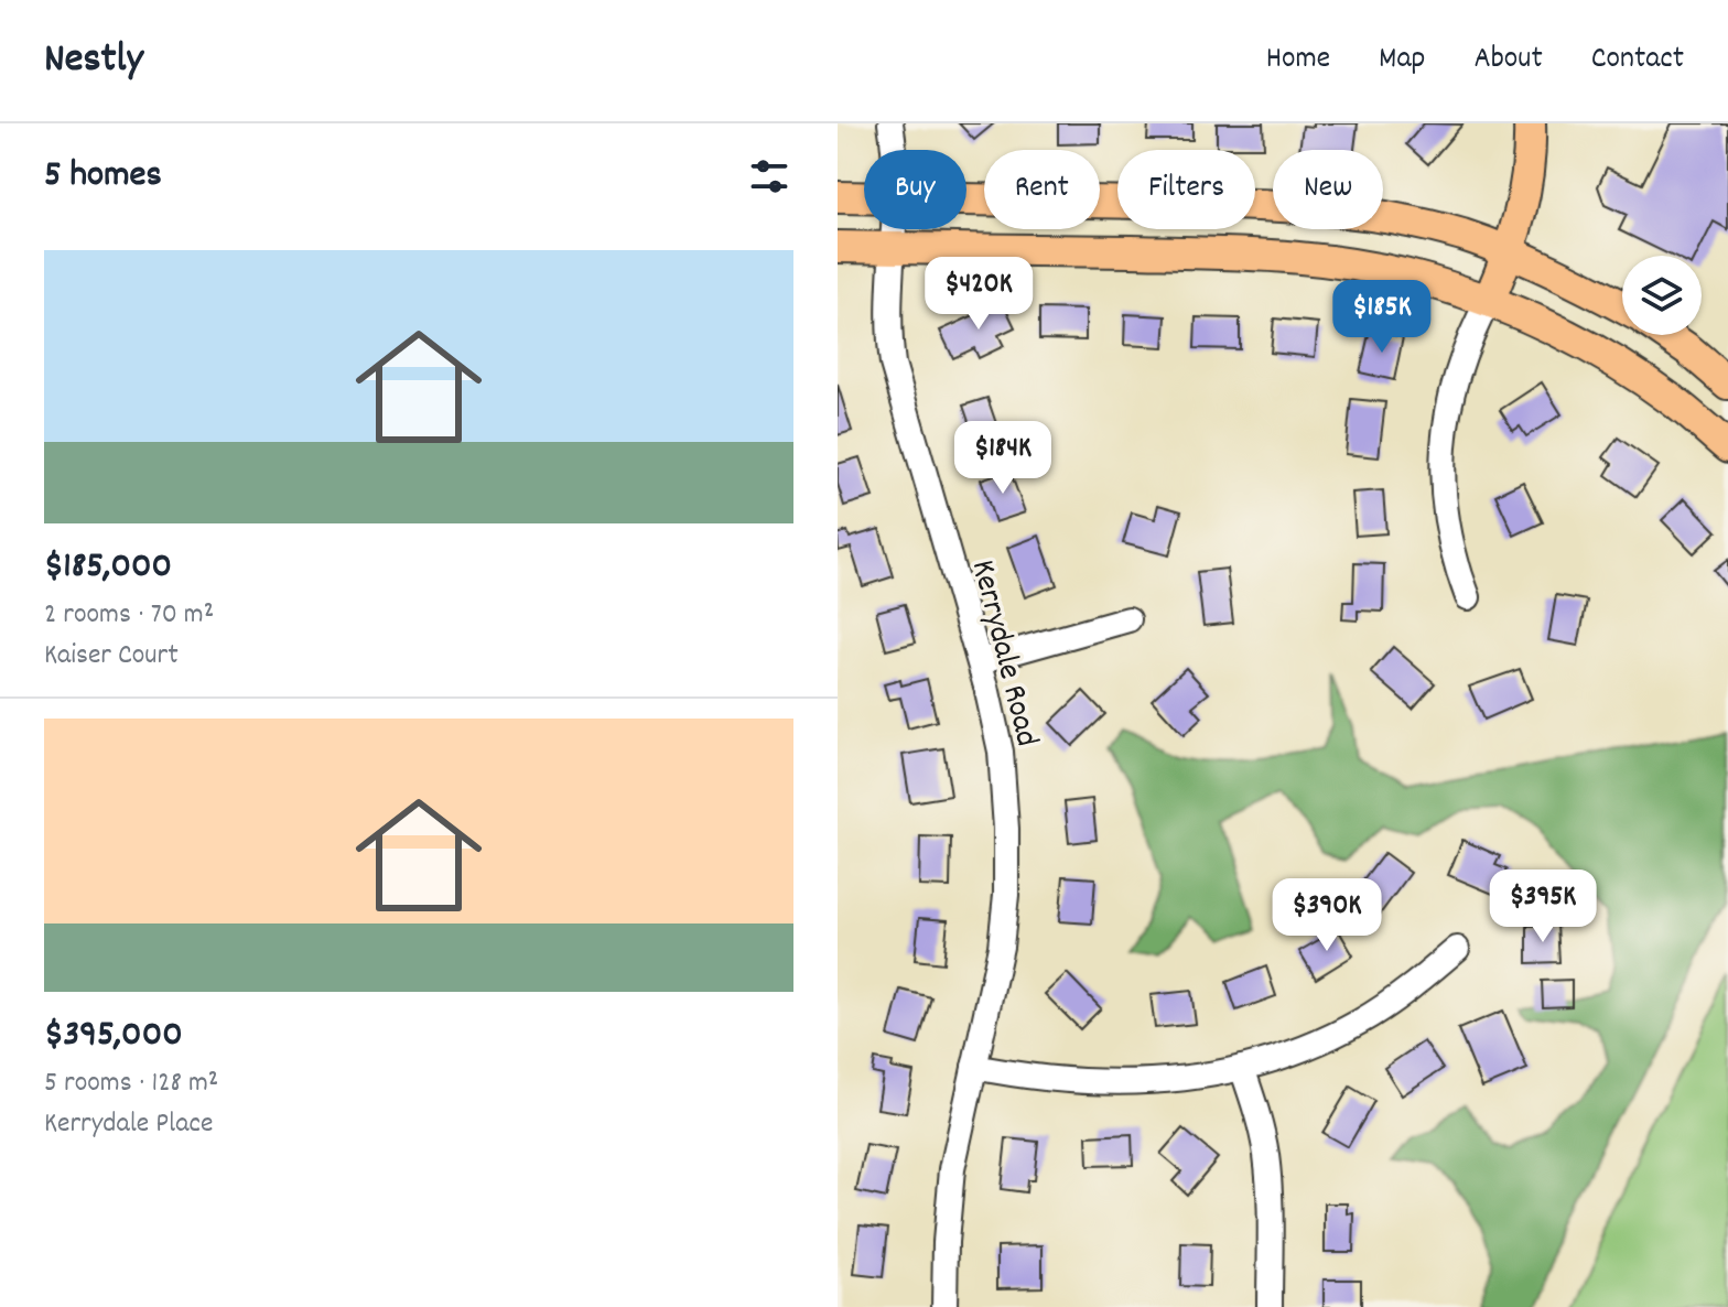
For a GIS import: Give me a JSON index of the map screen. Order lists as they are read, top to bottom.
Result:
{
  "streets": {
    "street": ["Kerrydale Road"]
  },
  "page": {
    "header": "Nestly",
    "nav": [
      "Home",
      "Map",
      "About",
      "Contact"
    ],
    "heading": "5 homes",
    "chip": [
      "Buy",
      "Rent",
      "Filters",
      "New"
    ],
    "list": [
      {
        "name": "$185,000",
        "note": "2 rooms · 70 m² · Kaiser Court"
      },
      {
        "name": "$395,000",
        "note": "5 rooms · 128 m² · Kerrydale Place"
      }
    ],
    "price": [
      "$420K",
      "$185K",
      "$184K",
      "$395K",
      "$390K"
    ]
  }
}
